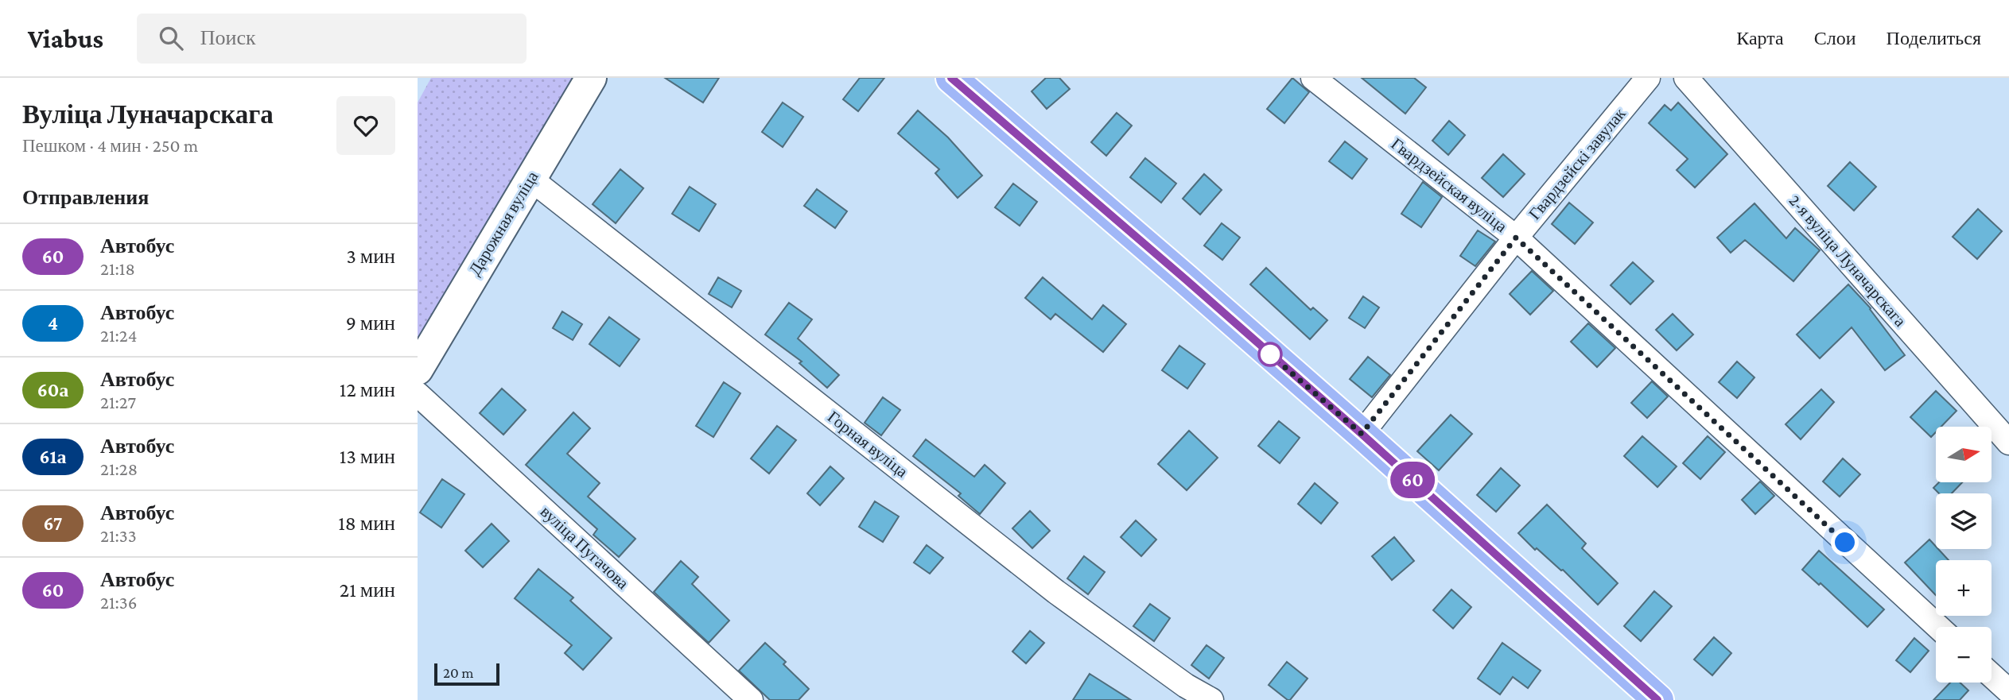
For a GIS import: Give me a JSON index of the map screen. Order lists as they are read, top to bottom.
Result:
{
  "streets": {
    "street": [
      "Гвардзейскі завулак",
      "Гвардзейская вуліца",
      "Дарожная вуліца",
      "2-я вуліца Луначарскага",
      "Горная вуліца",
      "вуліца Пугачова"
    ]
  },
  "crossings": [
    ["Гвардзейскі завулак", "Гвардзейская вуліца"],
    ["Дарожная вуліца", "Горная вуліца"]
  ],
  "lines": ["bus line 60"],
  "scale_bar": "20 m",
  "north": "right",
  "page": {
    "header": "Viabus",
    "search": "Поиск",
    "nav": ["Карта", "Слои", "Поделиться"],
    "heading": [
      ["Вуліца Луначарскага", "Пешком · 4 мин · 250 m"],
      "Отправления"
    ],
    "on_map": "60",
    "list": [
      {
        "mark": "60",
        "name": "Автобус",
        "note": "21:18",
        "value": "3 мин"
      },
      {
        "mark": "4",
        "name": "Автобус",
        "note": "21:24",
        "value": "9 мин"
      },
      {
        "mark": "60а",
        "name": "Автобус",
        "note": "21:27",
        "value": "12 мин"
      },
      {
        "mark": "61а",
        "name": "Автобус",
        "note": "21:28",
        "value": "13 мин"
      },
      {
        "mark": "67",
        "name": "Автобус",
        "note": "21:33",
        "value": "18 мин"
      },
      {
        "mark": "60",
        "name": "Автобус",
        "note": "21:36",
        "value": "21 мин"
      }
    ],
    "map_buttons": ["+", "−"],
    "scale": "20 m"
  }
}
